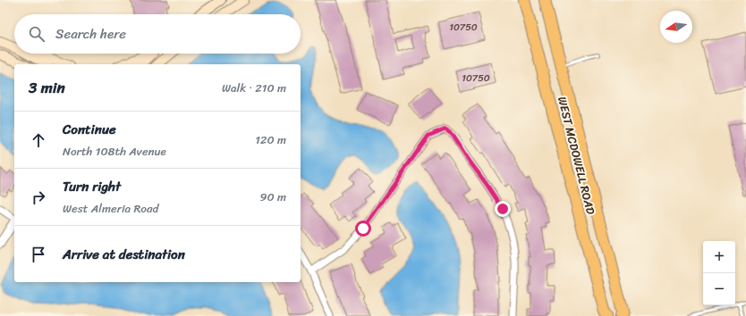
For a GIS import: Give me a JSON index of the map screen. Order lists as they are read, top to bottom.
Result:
{
  "streets": {
    "main road": ["WEST MCDOWELL ROAD"]
  },
  "house_numbers": ["10750", "10750"],
  "north": "left",
  "page": {
    "search": "Search here",
    "heading": ["3 min", "Walk · 210 m"],
    "list": [
      ["Continue", "North 108th Avenue", "120 m"],
      ["Turn right", "West Almeria Road", "90 m"],
      "Arrive at destination"
    ],
    "map_buttons": ["+", "−"]
  }
}
